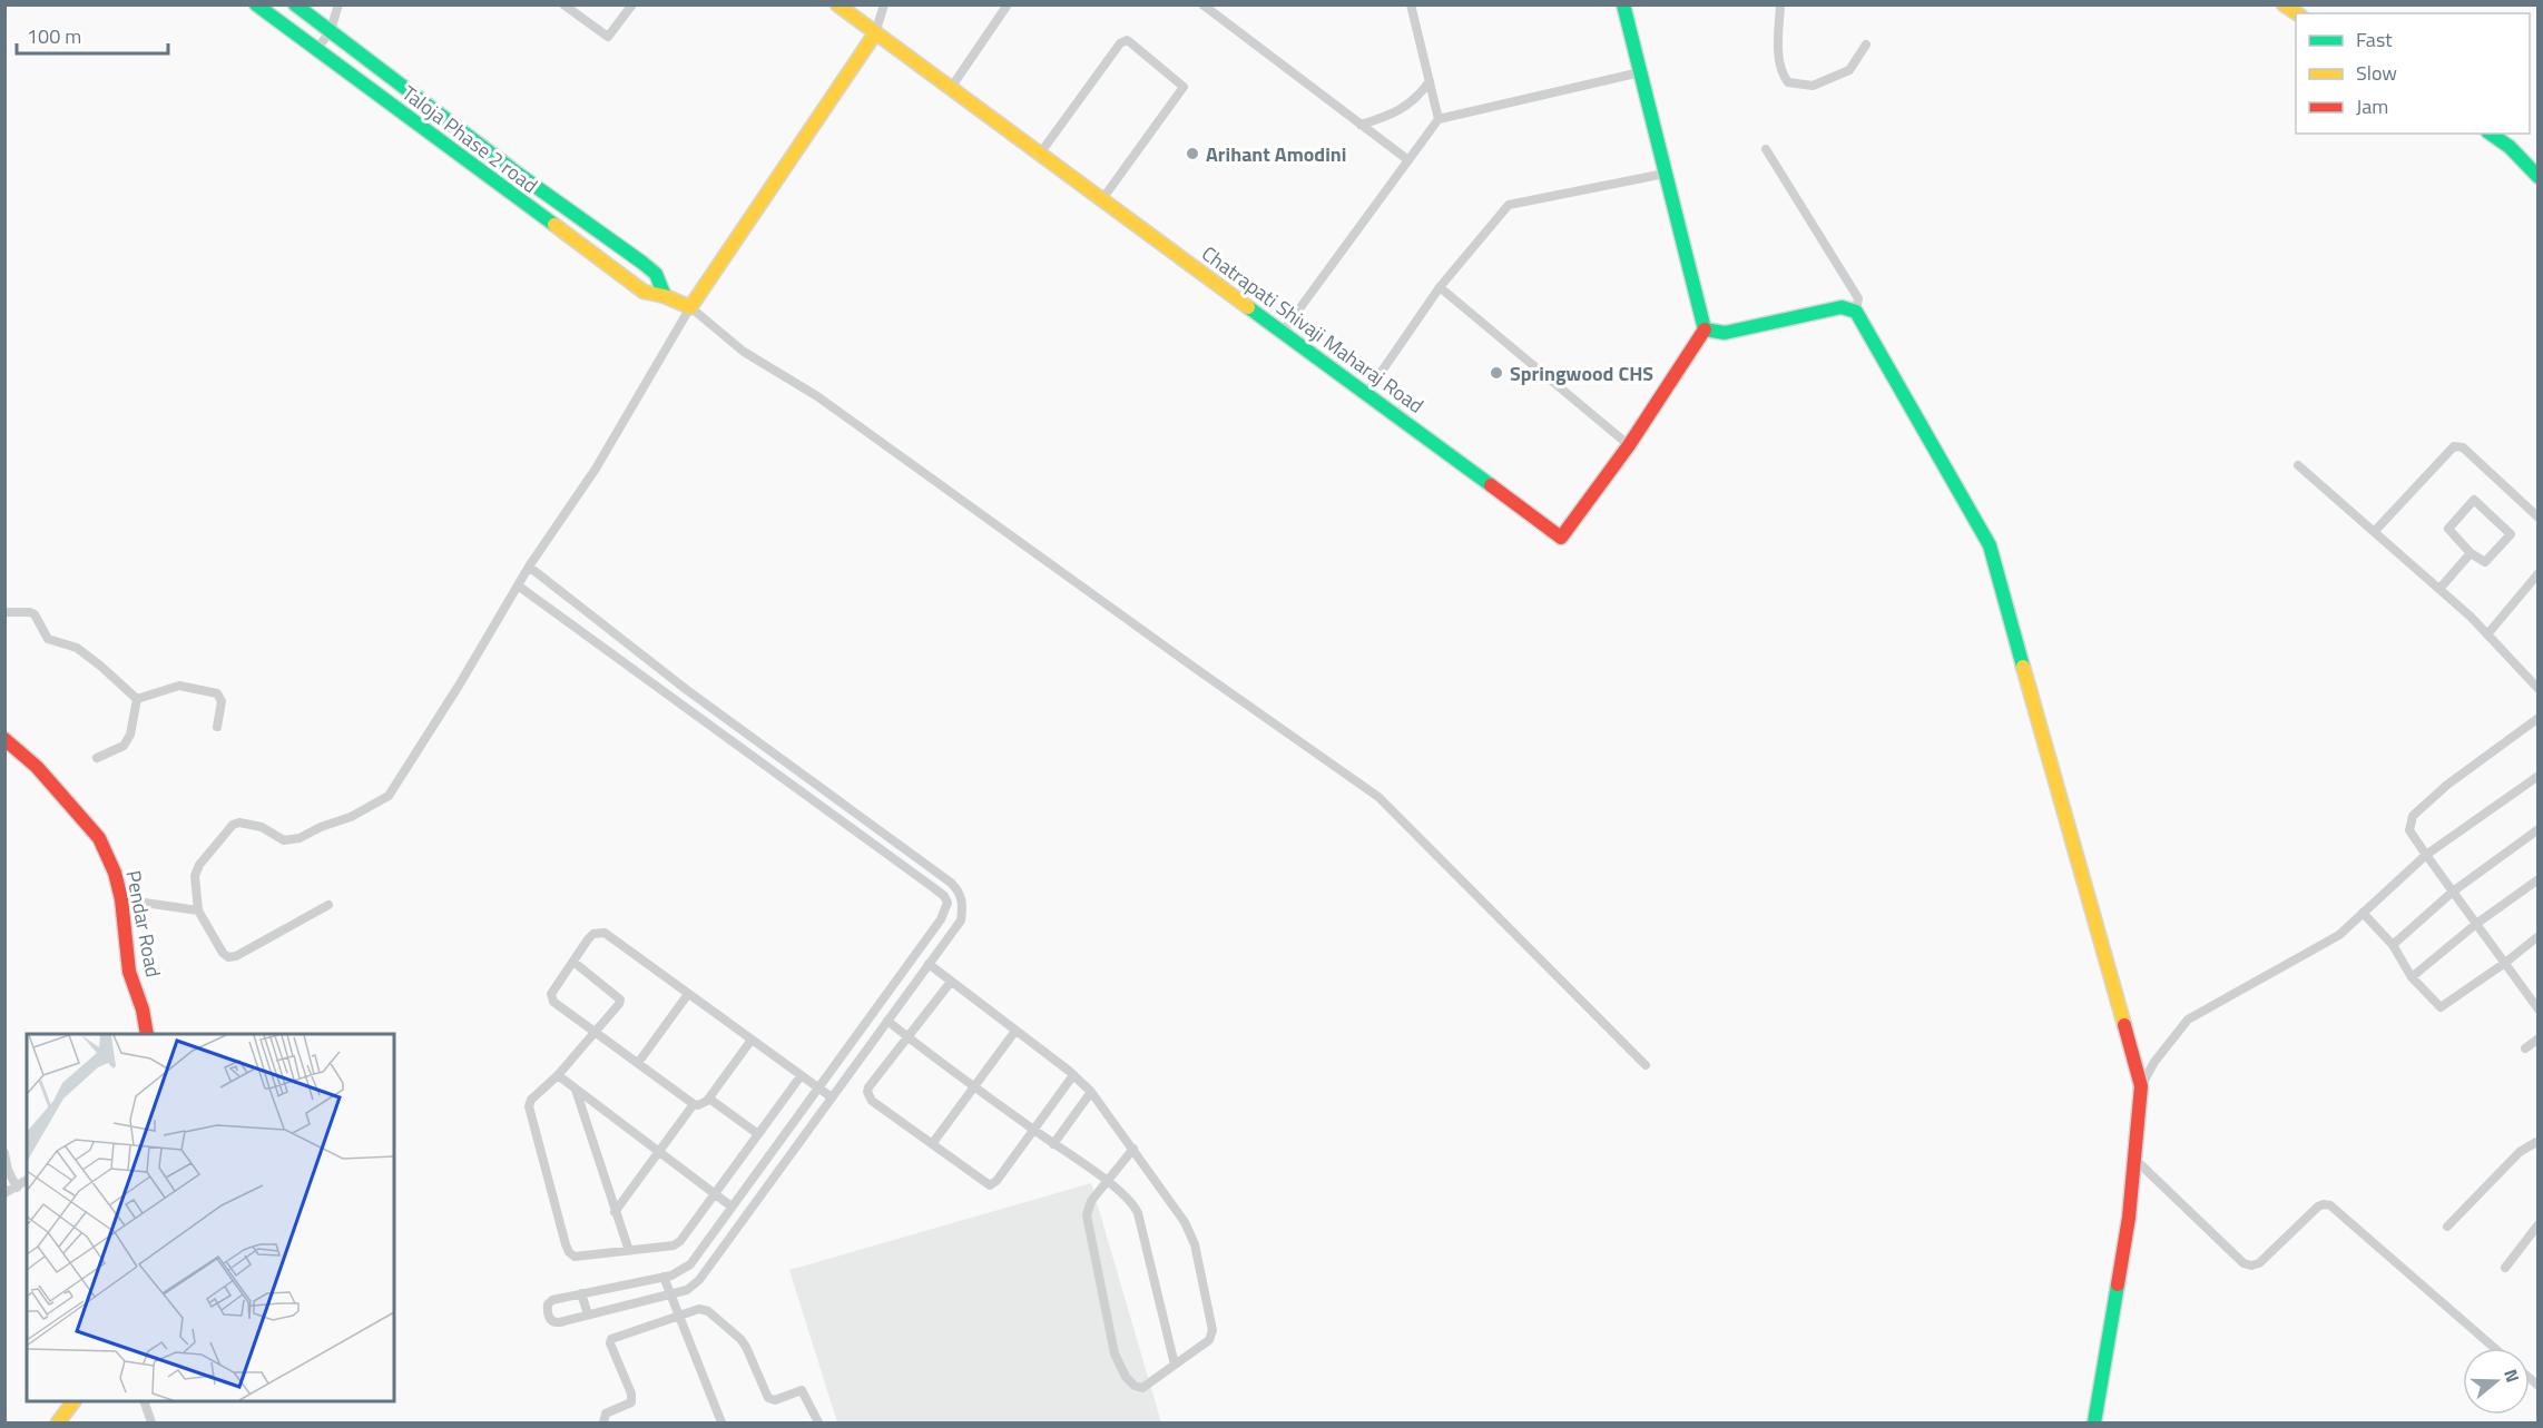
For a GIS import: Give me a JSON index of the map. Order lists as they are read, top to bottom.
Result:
{
  "streets": {
    "street": ["Taloja Phase 2 road", "Chatrapati Shivaji Maharaj Road", "Pendar Road"]
  },
  "places": ["Arihant Amodini", "Springwood CHS"],
  "legend": ["Fast", "Slow", "Jam"],
  "scale_bar": "100 m",
  "north": "right"
}
